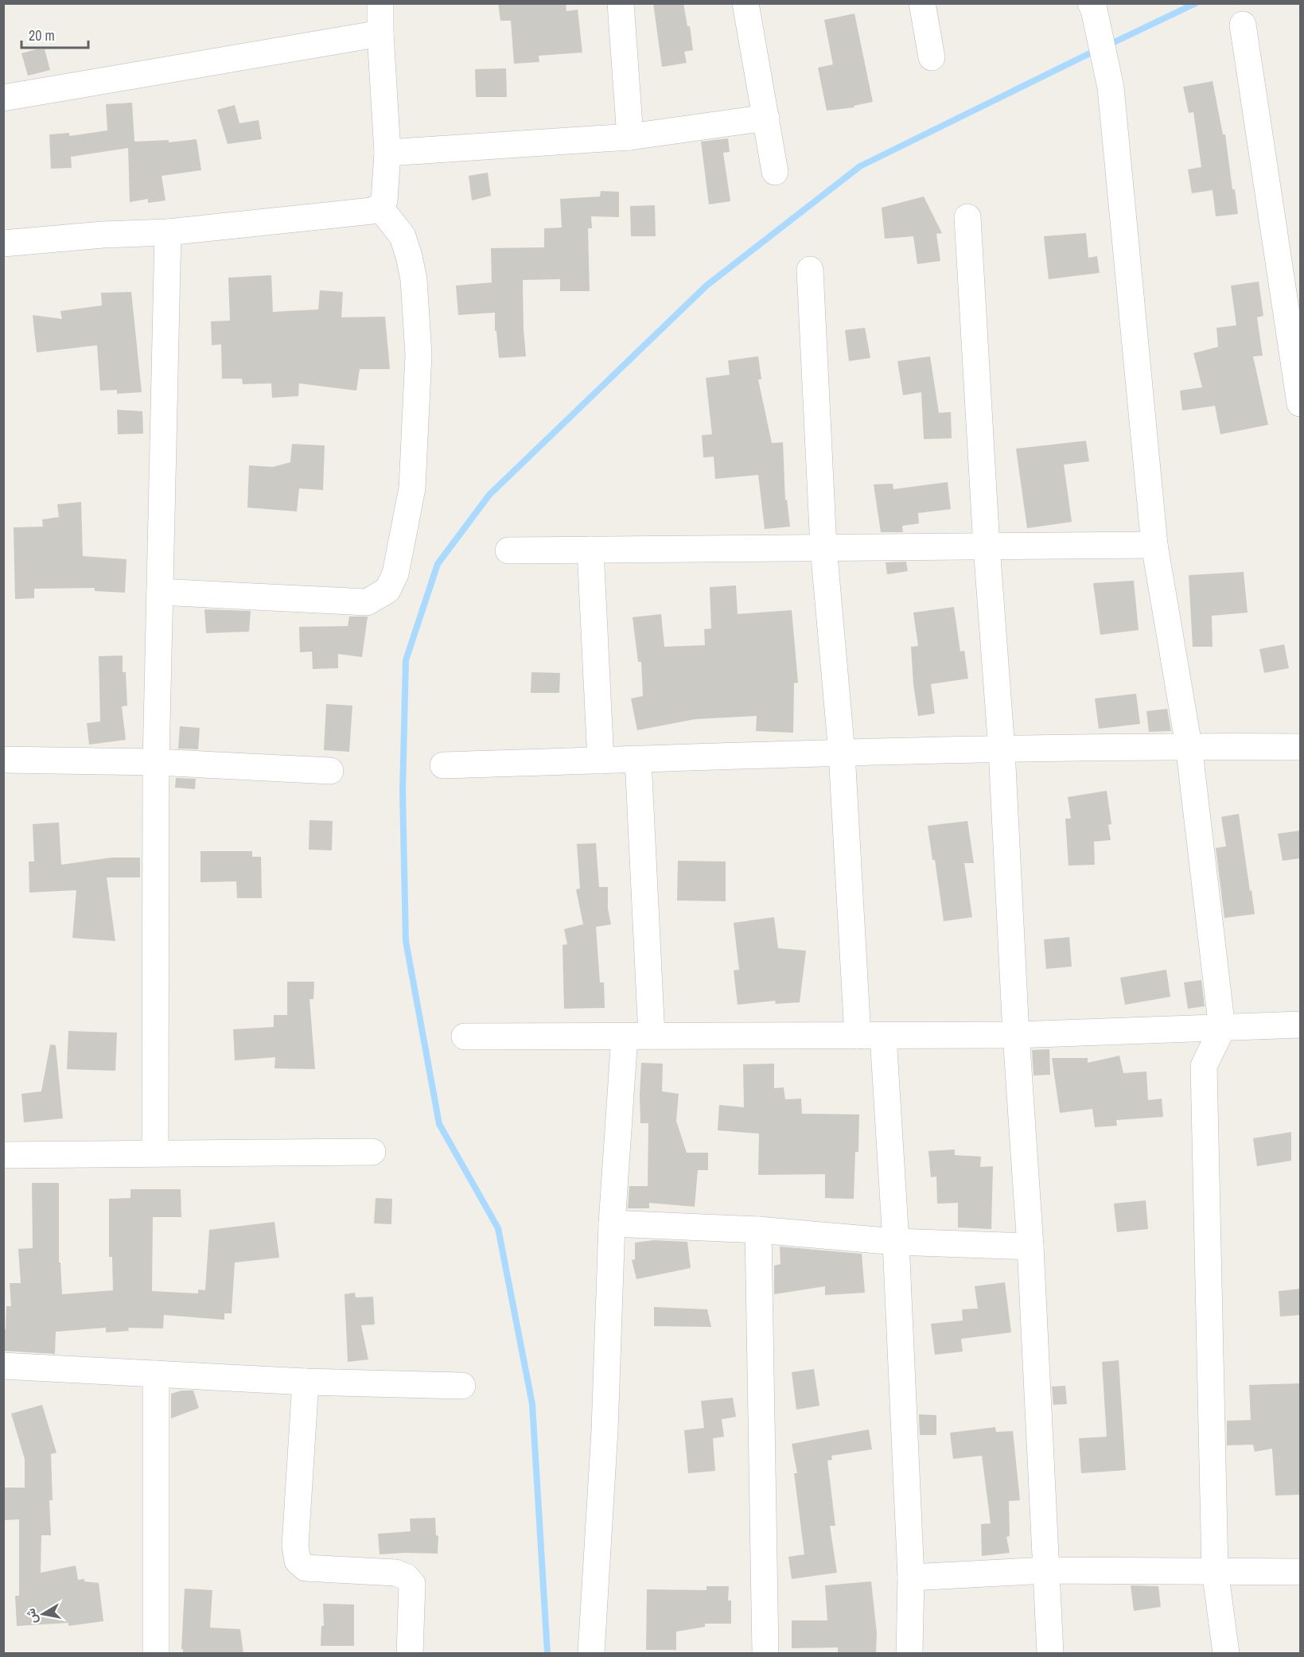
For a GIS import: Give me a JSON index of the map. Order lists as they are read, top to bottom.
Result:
{
  "scale_bar": "20 m",
  "north": "left"
}
